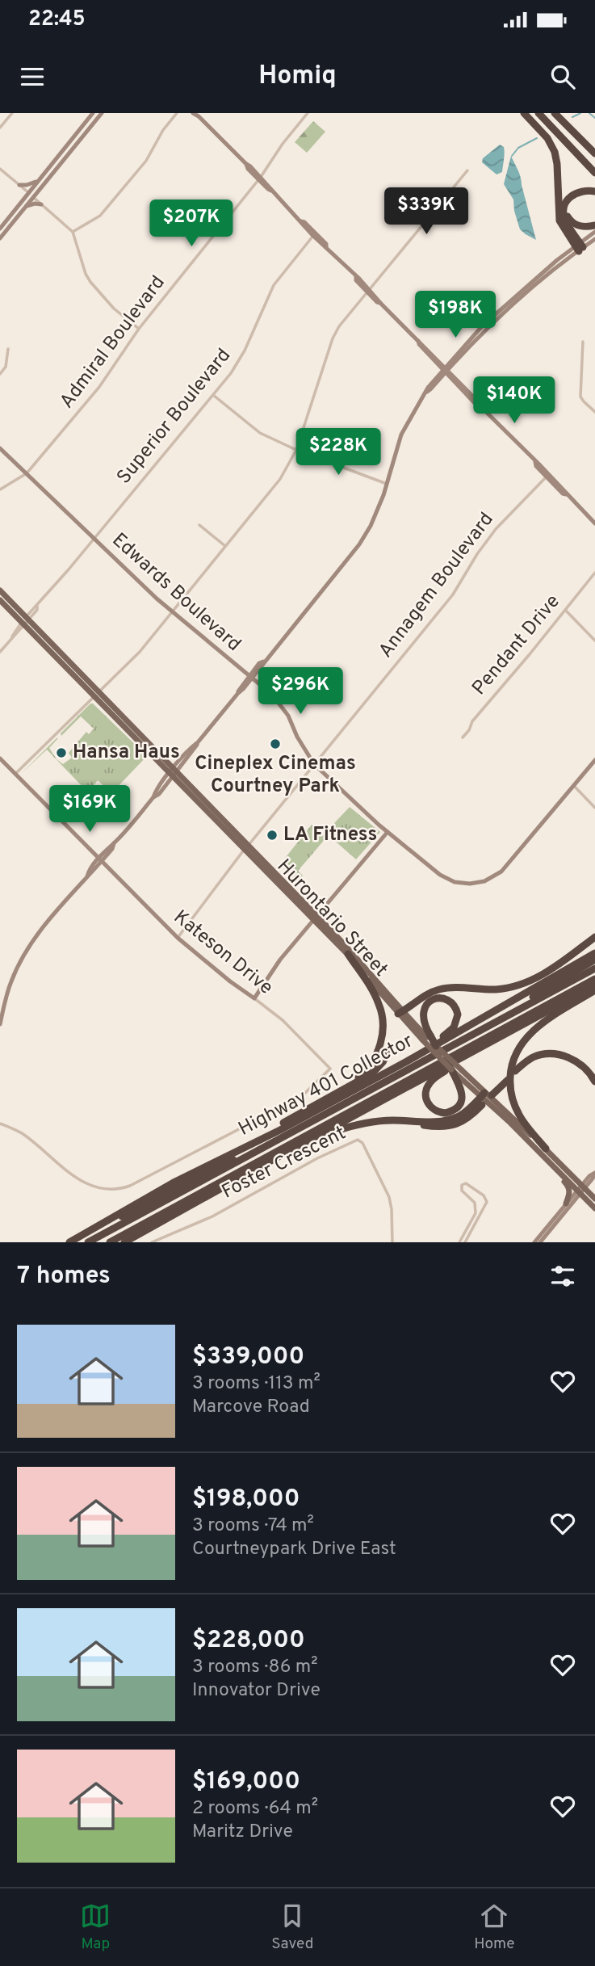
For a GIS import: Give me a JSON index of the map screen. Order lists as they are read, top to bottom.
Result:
{
  "streets": {
    "highway": ["Highway 401 Collector"],
    "main road": ["Edwards Boulevard", "Hurontario Street", "Kateson Drive"],
    "street": [
      "Admiral Boulevard",
      "Superior Boulevard",
      "Annagem Boulevard",
      "Pendant Drive",
      "Foster Crescent"
    ]
  },
  "crossings": [
    ["Admiral Boulevard", "Edwards Boulevard"],
    ["Superior Boulevard", "Edwards Boulevard"],
    ["Superior Boulevard", "Hurontario Street"],
    ["Annagem Boulevard", "Edwards Boulevard"],
    ["Annagem Boulevard", "Hurontario Street"],
    ["Annagem Boulevard", "Kateson Drive"]
  ],
  "places": ["Cineplex Cinemas Courtney Park", "Hansa Haus", "LA Fitness"],
  "page": {
    "status": "22:45",
    "header": "Homiq",
    "price": [
      "$339K",
      "$207K",
      "$198K",
      "$140K",
      "$228K",
      "$296K",
      "$169K"
    ],
    "heading": "7 homes",
    "list": [
      {
        "name": "$339,000",
        "note": "3 rooms · 113 m² · Marcove Road"
      },
      {
        "name": "$198,000",
        "note": "3 rooms · 74 m² · Courtneypark Drive East"
      },
      {
        "name": "$228,000",
        "note": "3 rooms · 86 m² · Innovator Drive"
      },
      {
        "name": "$169,000",
        "note": "2 rooms · 64 m² · Maritz Drive"
      }
    ],
    "tabs": ["Map", "Saved", "Home"]
  }
}
